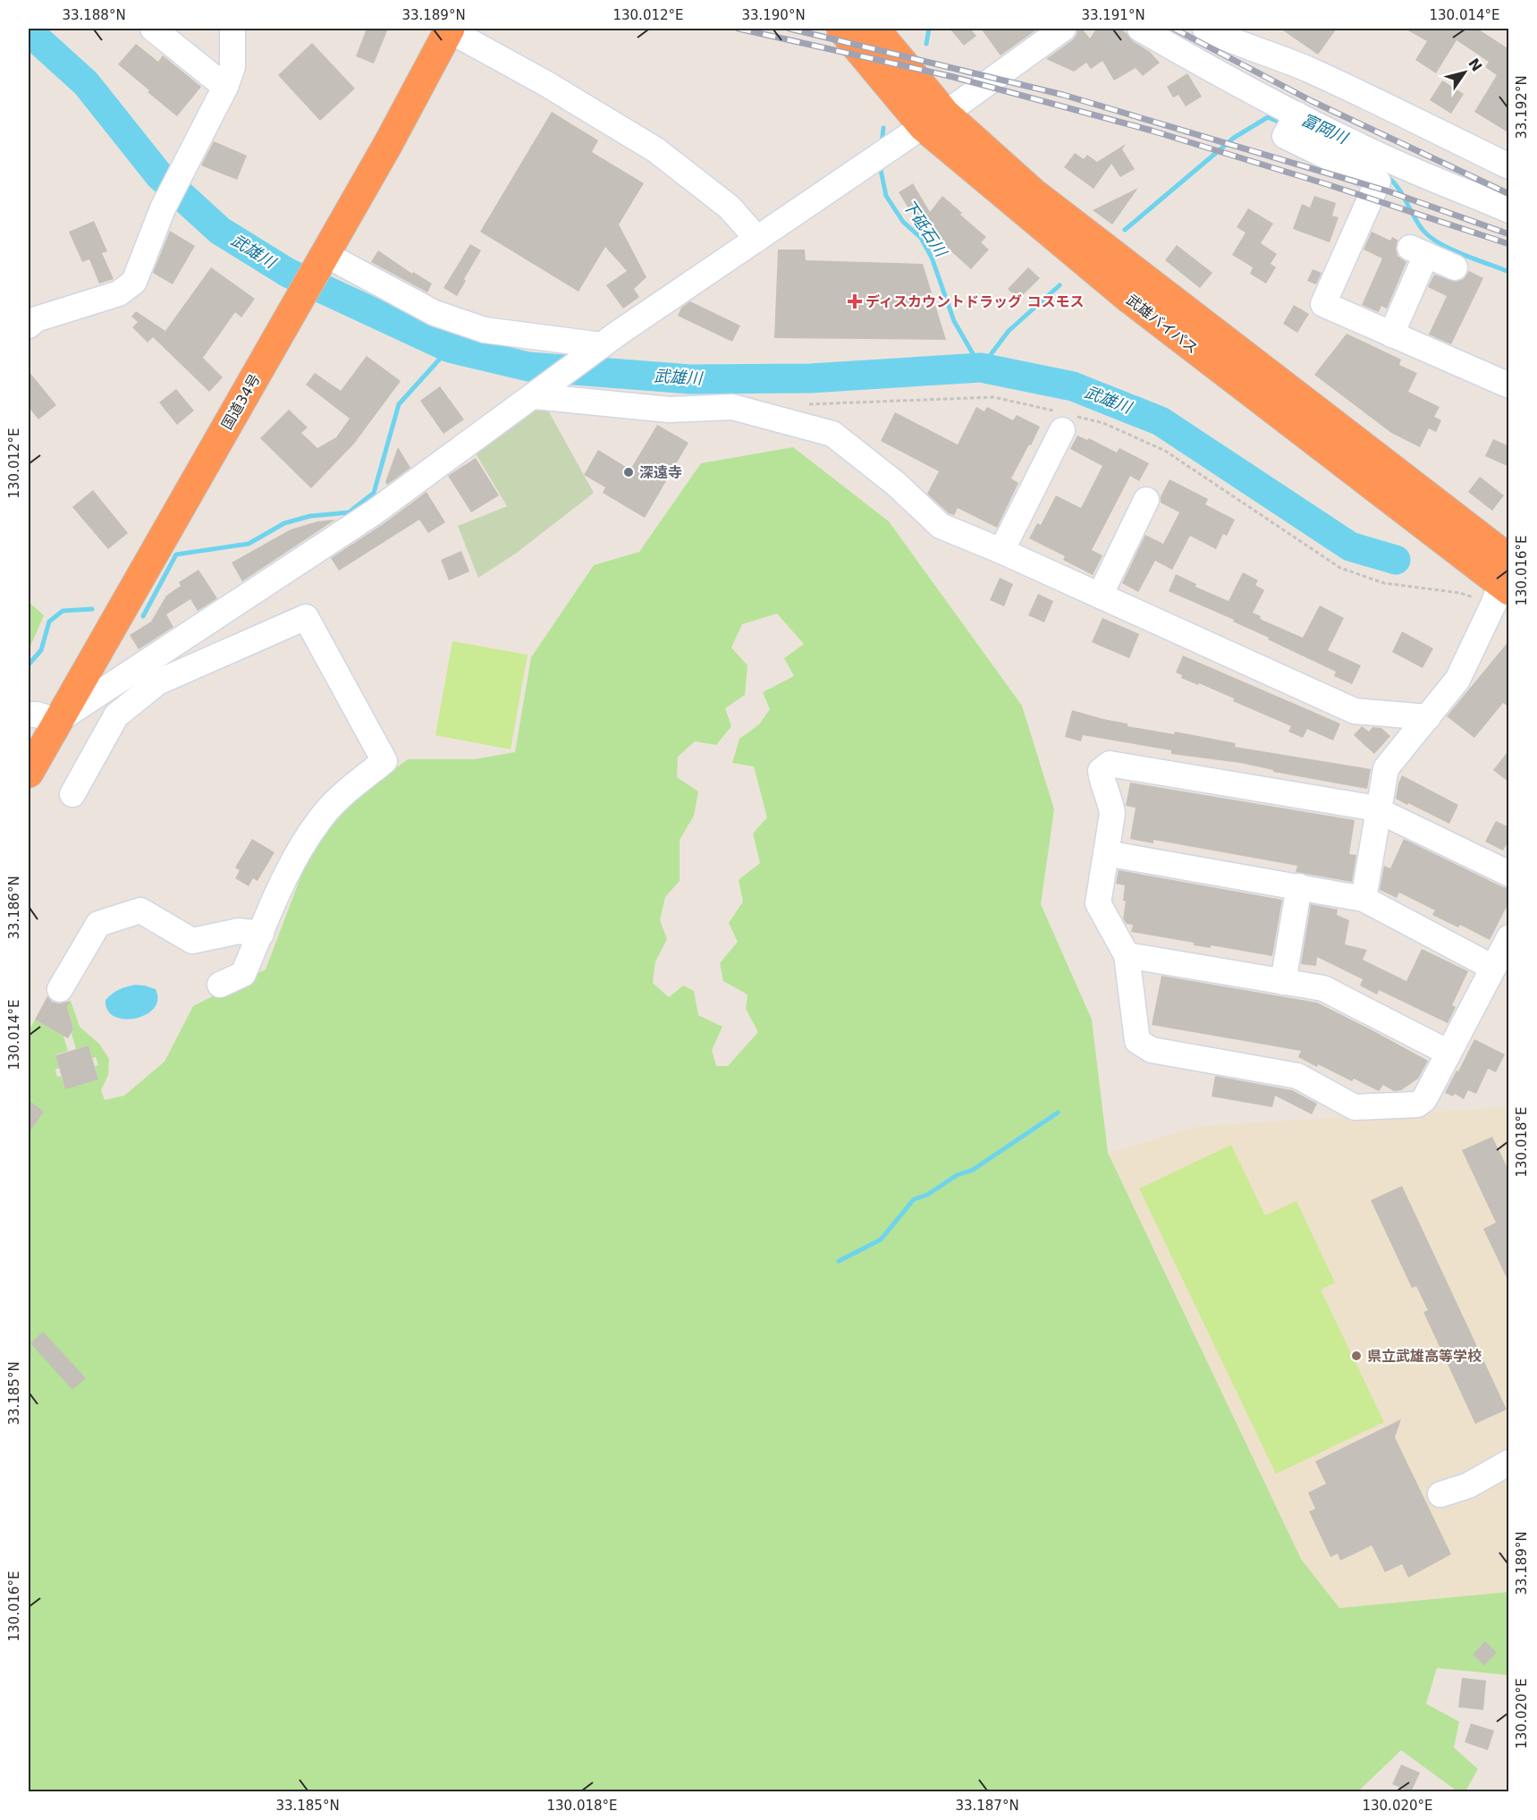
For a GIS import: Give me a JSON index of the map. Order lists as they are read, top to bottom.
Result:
{
  "streets": {
    "highway": ["武雄バイパス", "国道34号"]
  },
  "water": ["富岡川", "下砥石川", "武雄川"],
  "places": {
    "health": ["ディスカウントドラッグ コスモス"],
    "other": ["深遠寺", "県立武雄高等学校"]
  },
  "north": "top right",
  "coordinates": [
    "33.188°N",
    "33.189°N",
    "130.012°E",
    "33.190°N",
    "33.191°N",
    "130.014°E",
    "33.192°N",
    "130.016°E",
    "33.186°N",
    "130.018°E",
    "33.185°N",
    "130.020°E",
    "33.187°N"
  ]
}
